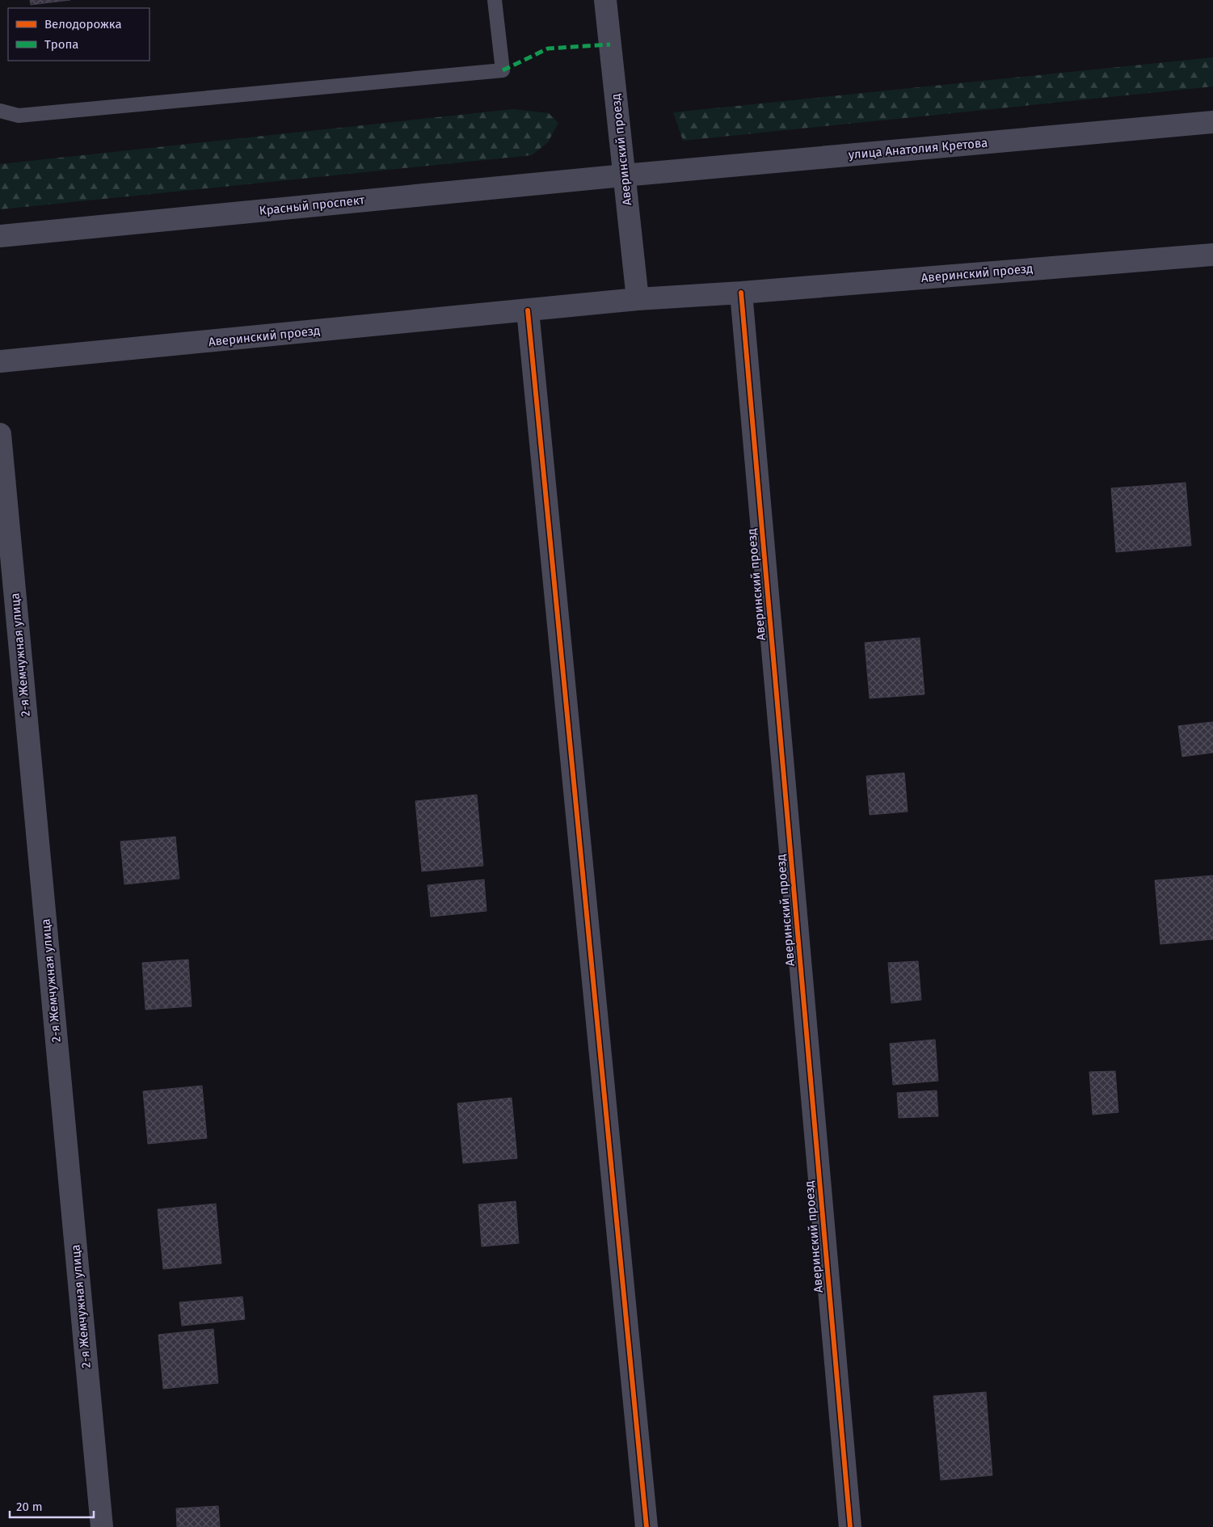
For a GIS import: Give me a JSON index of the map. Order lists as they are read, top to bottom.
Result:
{
  "streets": {
    "street": [
      "улица Анатолия Кретова",
      "Аверинский проезд",
      "Красный проспект",
      "2-я Жемчужная улица"
    ]
  },
  "crossings": [
    ["улица Анатолия Кретова", "Аверинский проезд"],
    ["улица Анатолия Кретова", "Красный проспект"],
    ["Аверинский проезд", "Красный проспект"]
  ],
  "legend": ["Велодорожка", "Тропа"],
  "scale_bar": "20 m"
}
